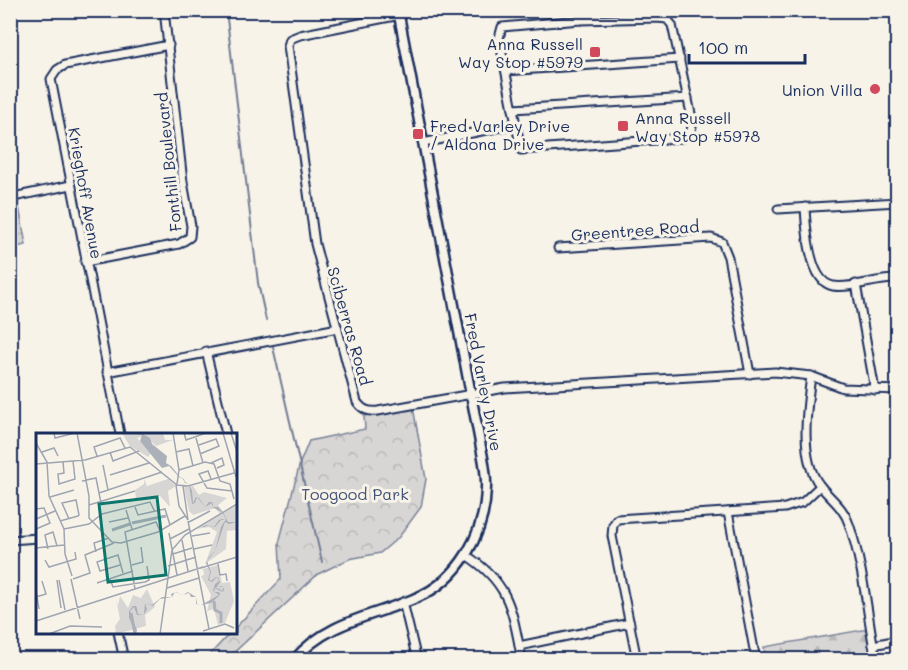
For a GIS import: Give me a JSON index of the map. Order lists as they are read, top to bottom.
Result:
{
  "streets": {
    "street": [
      "Fonthill Boulevard",
      "Krieghoff Avenue",
      "Greentree Road",
      "Sciberras Road",
      "Fred Varley Drive"
    ]
  },
  "crossings": [
    ["Fonthill Boulevard", "Krieghoff Avenue"],
    ["Greentree Road", "Sciberras Road"],
    ["Sciberras Road", "Fred Varley Drive"]
  ],
  "parks": ["Toogood Park"],
  "places": {
    "transit": ["Anna Russell Way Stop #5979", "Anna Russell Way Stop #5978", "Fred Varley Drive / Aldona Drive"],
    "other": ["Union Villa"]
  },
  "scale_bar": "100 m"
}
